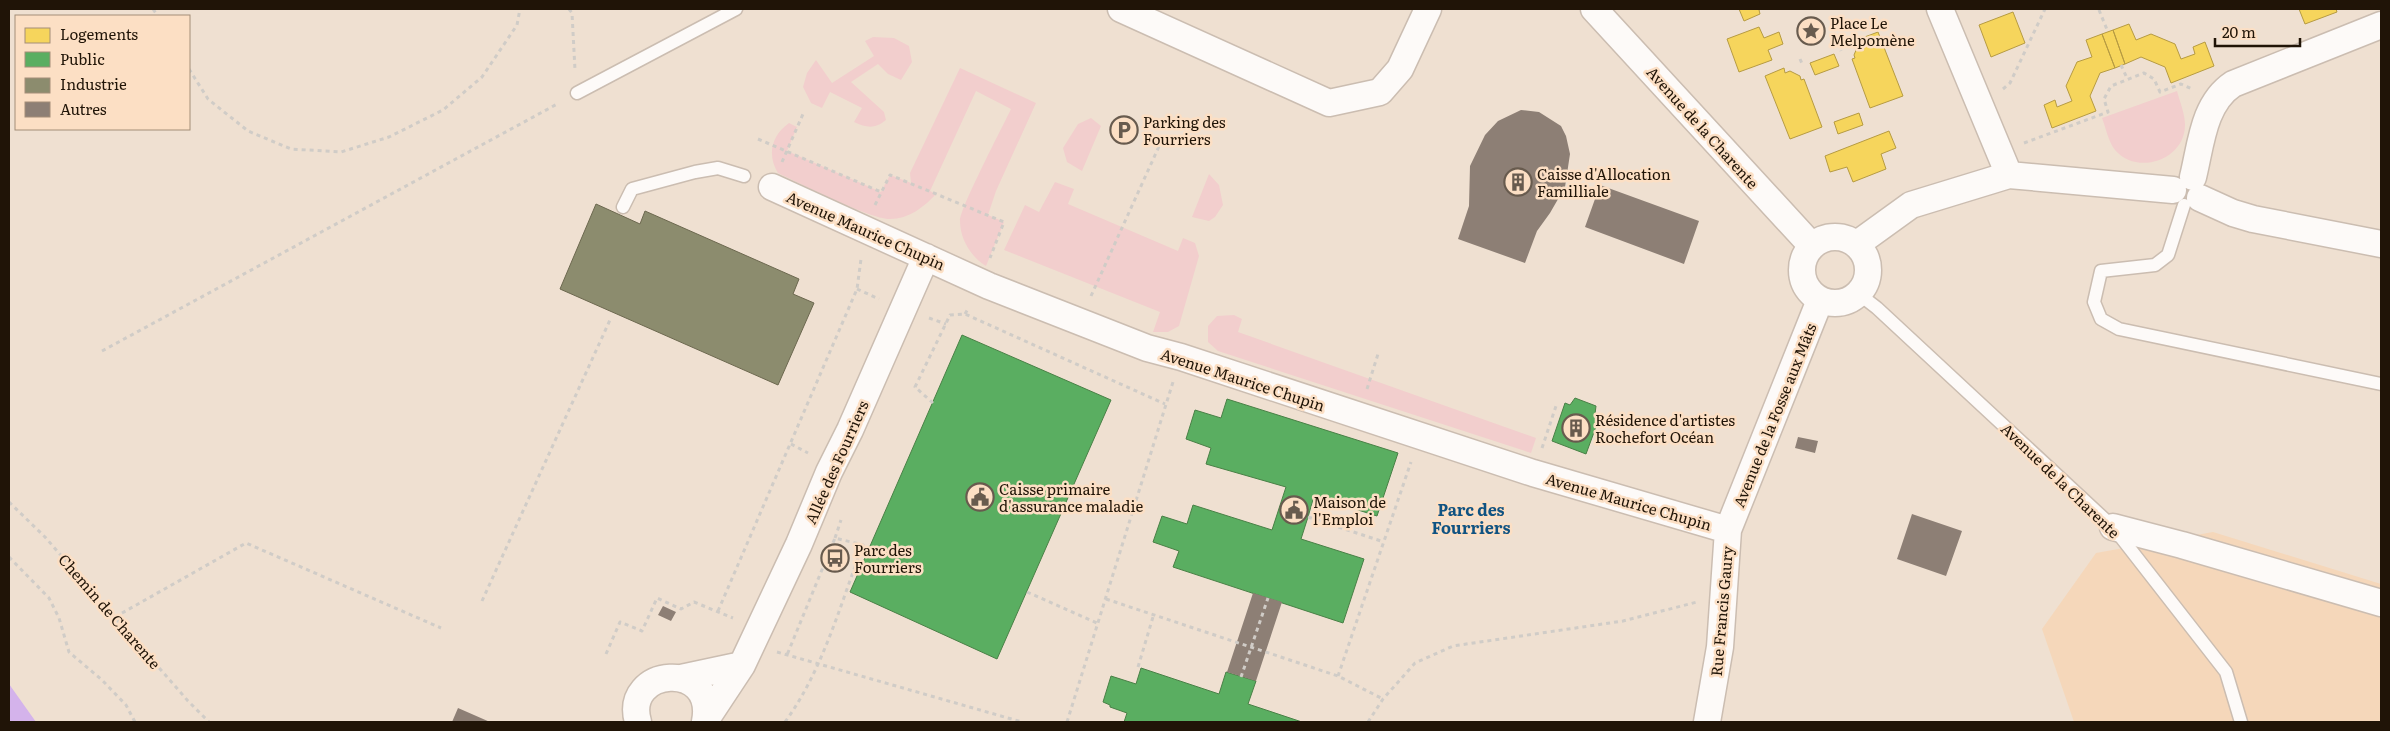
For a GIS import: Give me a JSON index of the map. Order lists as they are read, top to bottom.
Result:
{
  "streets": {
    "street": [
      "Avenue de la Charente",
      "Avenue Maurice Chupin",
      "Avenue de la Fosse aux Mâts",
      "Allée des Fourriers",
      "Rue Francis Gaury"
    ],
    "path": ["Chemin de Charente"]
  },
  "crossings": [
    ["Avenue de la Charente", "Avenue de la Fosse aux Mâts"],
    ["Avenue Maurice Chupin", "Avenue de la Fosse aux Mâts"],
    ["Avenue Maurice Chupin", "Allée des Fourriers"],
    ["Avenue Maurice Chupin", "Rue Francis Gaury"],
    ["Avenue de la Fosse aux Mâts", "Rue Francis Gaury"]
  ],
  "districts": ["Parc des Fourriers"],
  "places": {
    "place": ["Place Le Melpomène"],
    "parking": ["Parking des Fourriers"],
    "building": ["Caisse d'Allocation Familliale", "Résidence d'artistes Rochefort Océan"],
    "public building": ["Caisse primaire d'assurance maladie", "Maison de l'Emploi"],
    "bus stop": ["Parc des Fourriers"]
  },
  "legend": [
    "Logements",
    "Public",
    "Industrie",
    "Autres"
  ],
  "scale_bar": "20 m"
}
